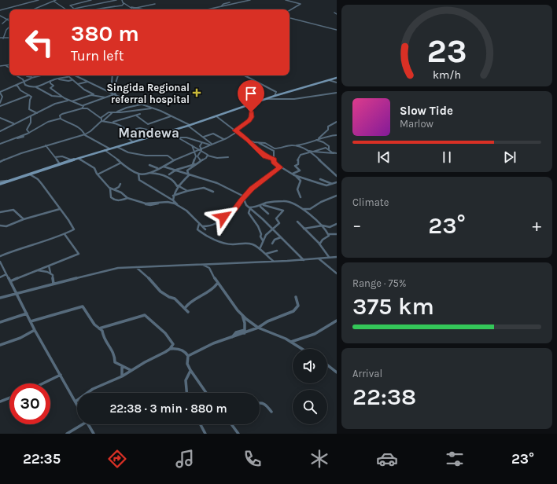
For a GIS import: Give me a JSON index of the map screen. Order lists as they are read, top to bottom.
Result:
{
  "districts": ["Mandewa"],
  "places": {
    "health": ["Singida Regional referral hospital"]
  },
  "page": {
    "turn": ["380 m", "Turn left"],
    "song": ["Slow Tide", "Marlow"],
    "tile": [
      "Climate",
      ["Range · 75%", "375 km"],
      ["Arrival", "22:38"]
    ],
    "heat": ["−", "23°", "+"],
    "limit": "30",
    "trip": "22:38 · 3 min · 880 m",
    "tabs": ["22:35", "23°"],
    "gauge": ["23", "km/h"]
  }
}
